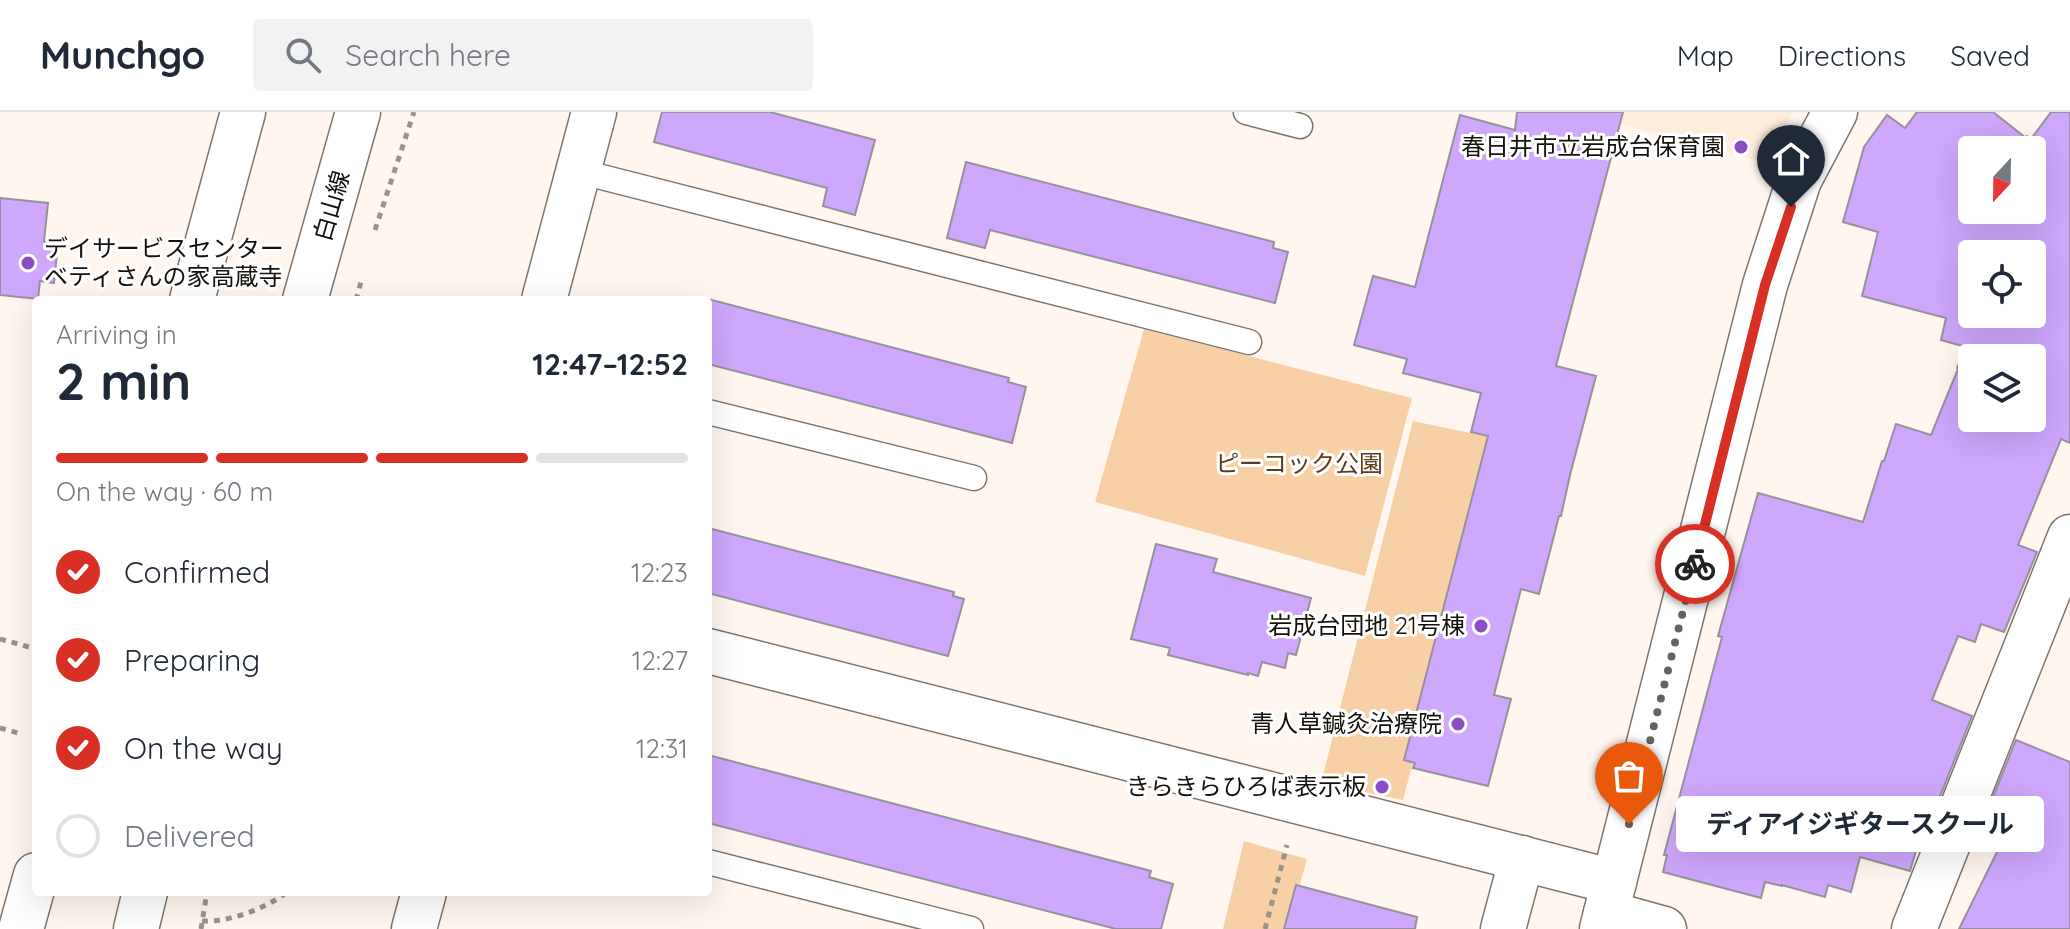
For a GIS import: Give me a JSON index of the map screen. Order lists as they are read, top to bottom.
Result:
{
  "streets": {
    "street": ["白山線"]
  },
  "parks": ["ピーコック公園"],
  "places": [
    "春日井市立岩成台保育園",
    "デイサービスセンター ベティさんの家高蔵寺",
    "岩成台団地 21号棟",
    "青人草鍼灸治療院",
    "きらきらひろば表示板",
    "ディアイジギタースクール"
  ],
  "north": "bottom",
  "page": {
    "header": "Munchgo",
    "search": "Search here",
    "nav": ["Map", "Directions", "Saved"],
    "heading": ["2 min", "Arriving in", "12:47–12:52"],
    "bar": "On the way · 60 m",
    "list": [
      ["Confirmed", "12:23"],
      ["Preparing", "12:27"],
      ["On the way", "12:31"],
      "Delivered"
    ],
    "bubble": "ディアイジギタースクール"
  }
}
